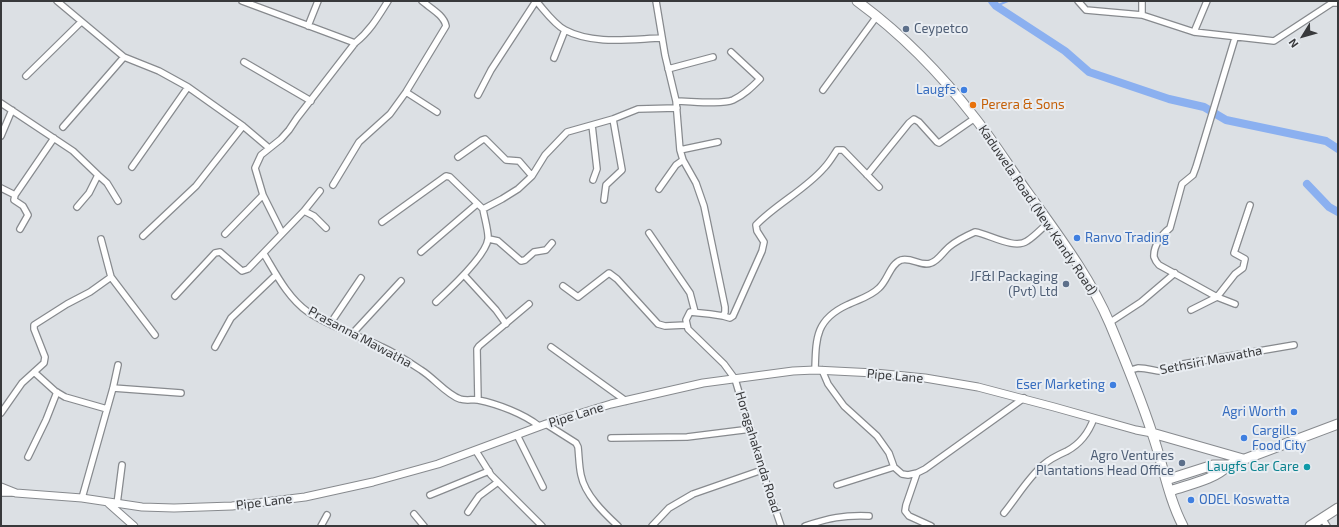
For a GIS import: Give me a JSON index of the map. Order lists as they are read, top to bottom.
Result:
{
  "streets": {
    "main road": ["Kaduwela Road (New Kandy Road)"],
    "street": [
      "Prasanna Mawatha",
      "Sethsiri Mawatha",
      "Pipe Lane",
      "Horagahakanda Road"
    ]
  },
  "crossings": [
    ["Kaduwela Road (New Kandy Road)", "Sethsiri Mawatha"],
    ["Kaduwela Road (New Kandy Road)", "Pipe Lane"],
    ["Prasanna Mawatha", "Pipe Lane"],
    ["Pipe Lane", "Horagahakanda Road"]
  ],
  "places": [
    "Ceypetco",
    "Laugfs",
    "Perera & Sons",
    "Ranvo Trading",
    "JF&I Packaging (Pvt) Ltd",
    "Eser Marketing",
    "Agri Worth",
    "Cargills Food City",
    "Agro Ventures Plantations Head Office",
    "Laugfs Car Care",
    "ODEL Koswatta"
  ],
  "north": "bottom left"
}
